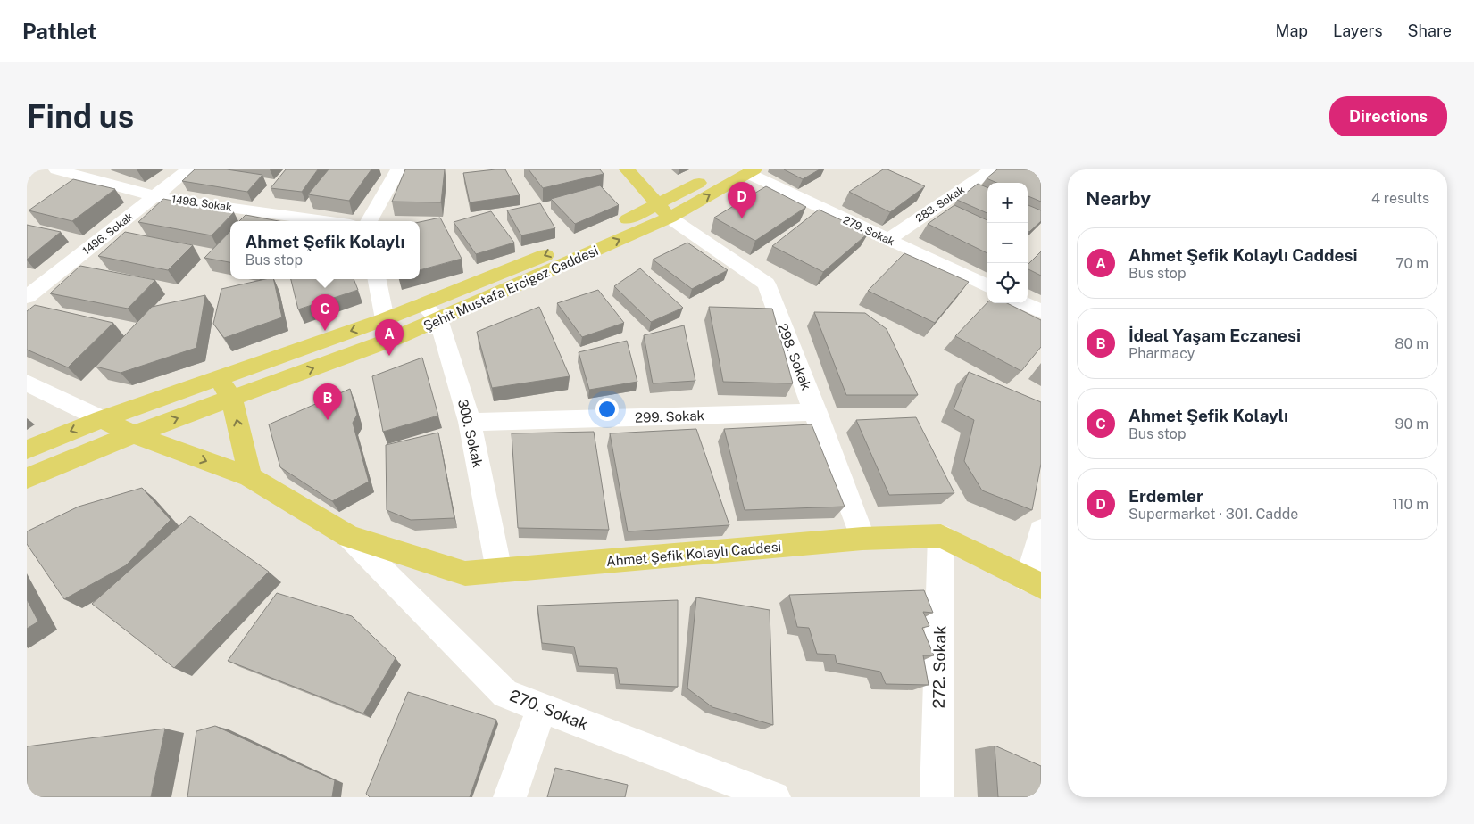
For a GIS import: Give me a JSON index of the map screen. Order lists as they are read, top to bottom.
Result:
{
  "streets": {
    "main road": ["Şehit Mustafa Ercigez Caddesi", "Ahmet Şefik Kolaylı Caddesi"],
    "street": [
      "1498. Sokak",
      "283. Sokak",
      "279. Sokak",
      "1496. Sokak",
      "298. Sokak",
      "299. Sokak",
      "300. Sokak",
      "272. Sokak",
      "270. Sokak"
    ]
  },
  "crossings": [
    ["1498. Sokak", "1496. Sokak"],
    ["283. Sokak", "279. Sokak"],
    ["Şehit Mustafa Ercigez Caddesi", "298. Sokak"],
    ["Şehit Mustafa Ercigez Caddesi", "300. Sokak"],
    ["Şehit Mustafa Ercigez Caddesi", "Ahmet Şefik Kolaylı Caddesi"],
    ["298. Sokak", "299. Sokak"],
    ["298. Sokak", "Ahmet Şefik Kolaylı Caddesi"],
    ["299. Sokak", "300. Sokak"],
    ["300. Sokak", "Ahmet Şefik Kolaylı Caddesi"],
    ["Ahmet Şefik Kolaylı Caddesi", "272. Sokak"],
    ["Ahmet Şefik Kolaylı Caddesi", "270. Sokak"]
  ],
  "page": {
    "header": "Pathlet",
    "nav": ["Map", "Layers", "Share"],
    "buttons": "Directions",
    "title": "Find us",
    "heading": ["Nearby", "4 results"],
    "pins": [
      "D",
      "C",
      "A",
      "B"
    ],
    "map_buttons": ["+", "−"],
    "popup": ["Ahmet Şefik Kolaylı", "Bus stop"],
    "list": [
      {
        "mark": "A",
        "name": "Ahmet Şefik Kolaylı Caddesi",
        "note": "Bus stop",
        "value": "70 m"
      },
      {
        "mark": "B",
        "name": "İdeal Yaşam Eczanesi",
        "note": "Pharmacy",
        "value": "80 m"
      },
      {
        "mark": "C",
        "name": "Ahmet Şefik Kolaylı",
        "note": "Bus stop",
        "value": "90 m"
      },
      {
        "mark": "D",
        "name": "Erdemler",
        "note": "Supermarket · 301. Cadde",
        "value": "110 m"
      }
    ]
  }
}
